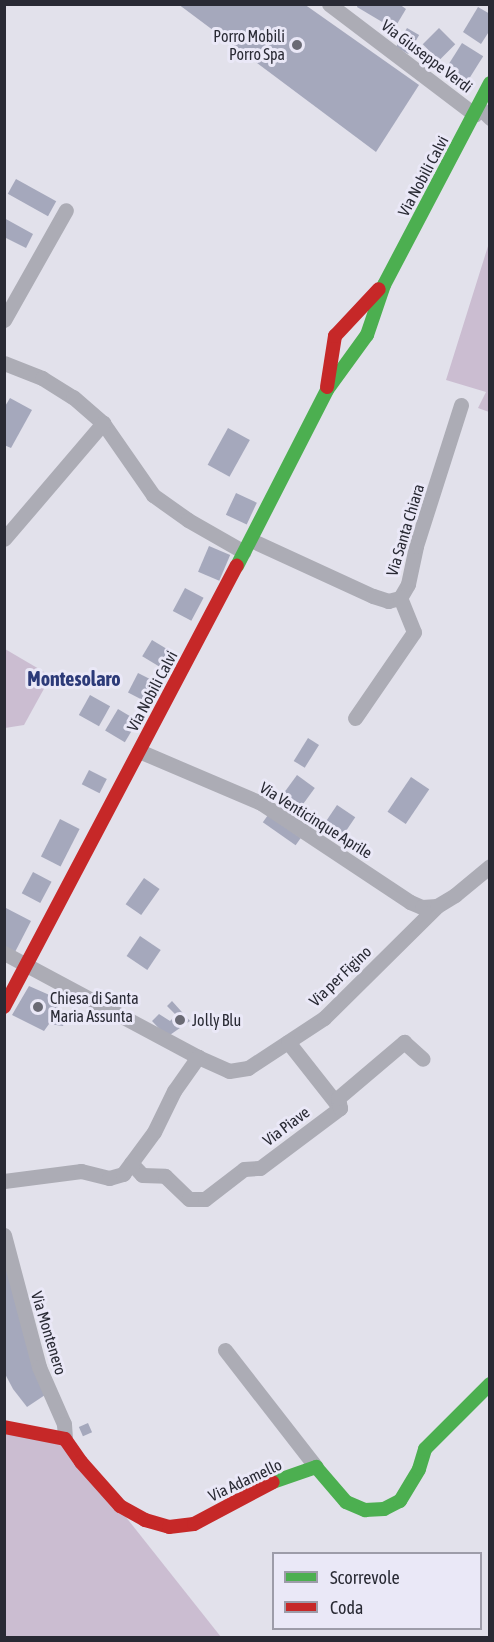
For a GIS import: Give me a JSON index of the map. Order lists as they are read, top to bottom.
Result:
{
  "streets": {
    "main road": ["Via Nobili Calvi", "Via Adamello"],
    "street": [
      "Via Giuseppe Verdi",
      "Via Santa Chiara",
      "Via Venticinque Aprile",
      "Via per Figino",
      "Via Piave",
      "Via Montenero"
    ]
  },
  "crossings": [
    ["Via Giuseppe Verdi", "Via Nobili Calvi"],
    ["Via Nobili Calvi", "Via Venticinque Aprile"],
    ["Via Nobili Calvi", "Via per Figino"],
    ["Via Venticinque Aprile", "Via per Figino"],
    ["Via Montenero", "Via Adamello"]
  ],
  "districts": ["Montesolaro"],
  "places": ["Porro Mobili Porro Spa", "Chiesa di Santa Maria Assunta", "Jolly Blu"],
  "legend": ["Scorrevole", "Coda"]
}
